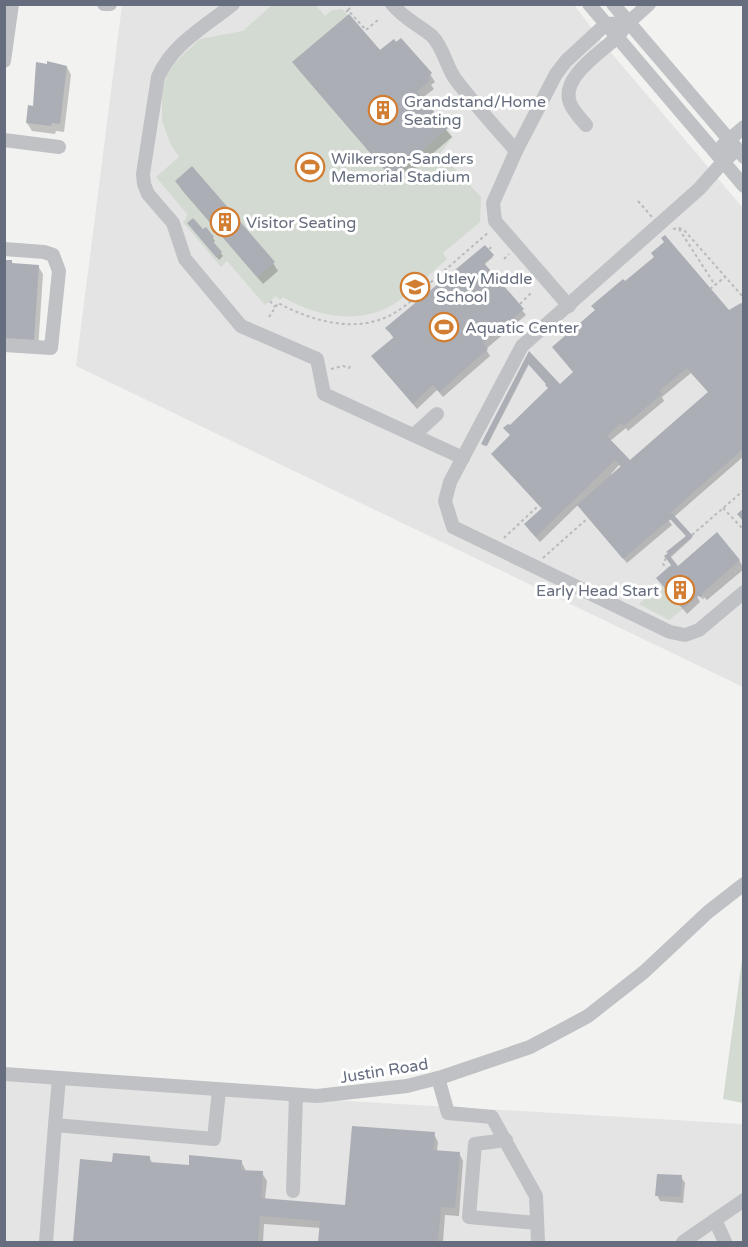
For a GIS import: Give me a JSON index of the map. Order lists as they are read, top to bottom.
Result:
{
  "streets": {
    "street": ["Justin Road"]
  },
  "places": {
    "building": ["Grandstand/Home Seating", "Visitor Seating", "Early Head Start"],
    "sports": ["Wilkerson-Sanders Memorial Stadium", "Aquatic Center"],
    "school or university": ["Utley Middle School"]
  }
}
